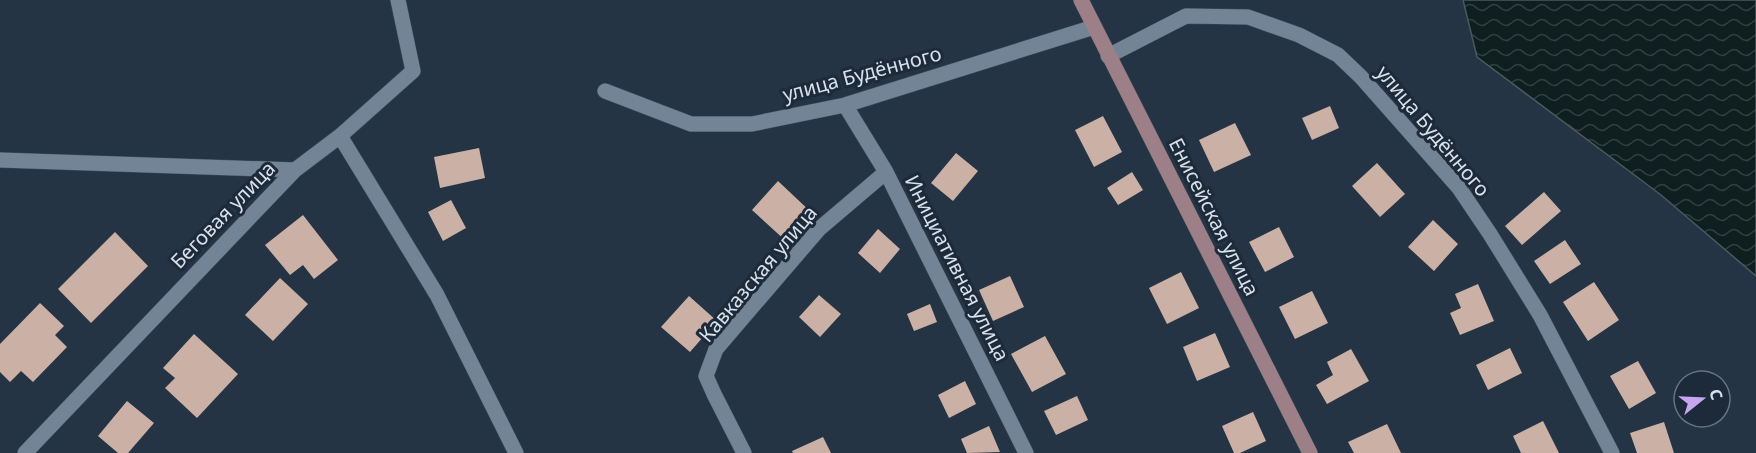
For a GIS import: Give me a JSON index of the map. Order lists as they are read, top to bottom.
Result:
{
  "streets": {
    "street": [
      "улица Будённого",
      "Беговая улица",
      "Енисейская улица",
      "Инициативная улица",
      "Кавказская улица"
    ]
  },
  "crossings": [
    ["улица Будённого", "Енисейская улица"],
    ["улица Будённого", "Инициативная улица"],
    ["Инициативная улица", "Кавказская улица"]
  ],
  "north": "right"
}
